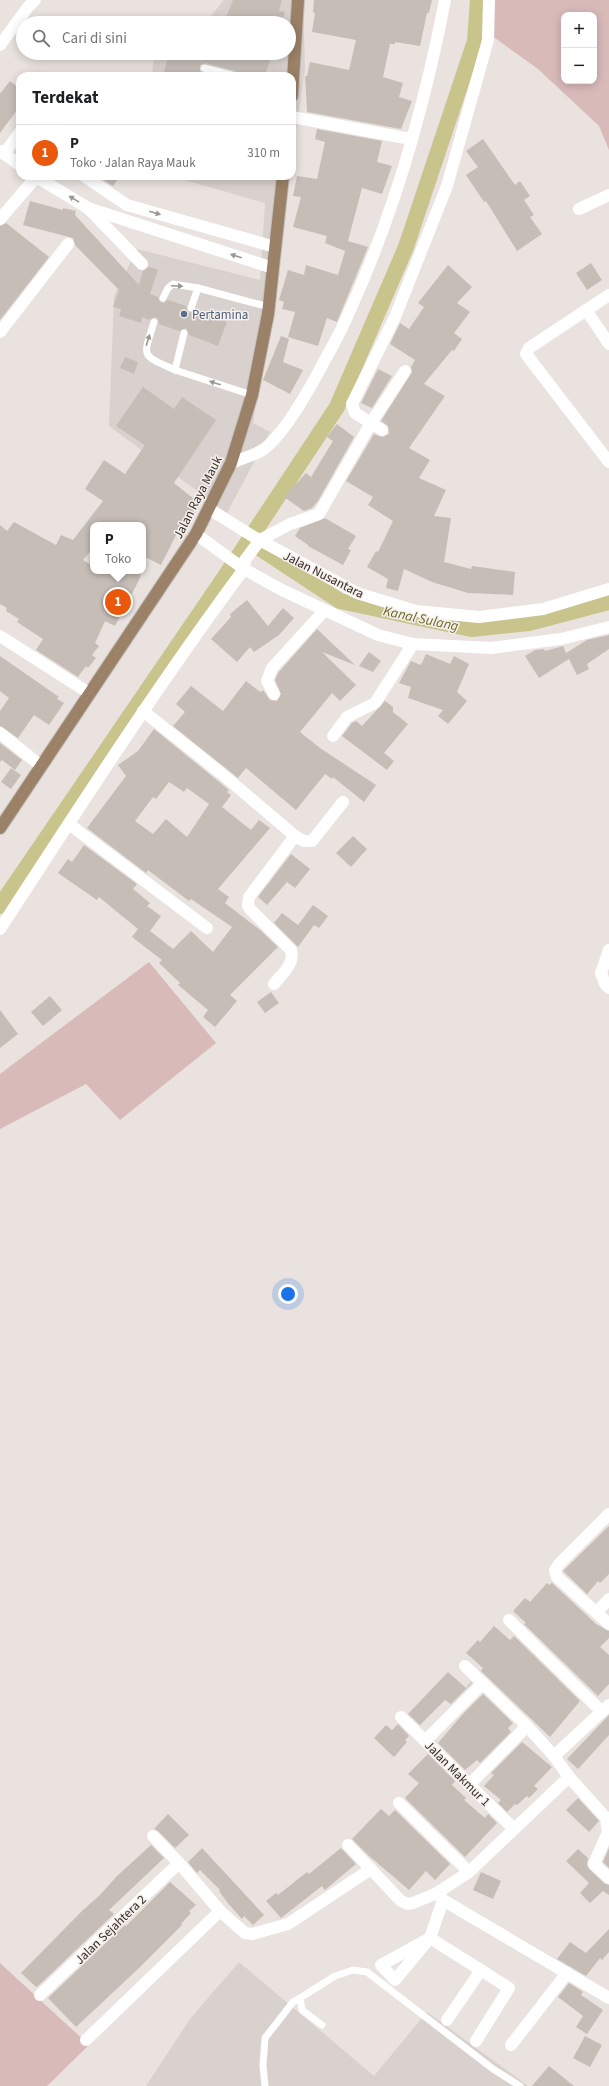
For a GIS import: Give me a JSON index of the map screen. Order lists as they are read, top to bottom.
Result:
{
  "streets": {
    "main road": ["Jalan Raya Mauk"],
    "street": ["Jalan Nusantara", "Jalan Makmur 1", "Jalan Sejahtera 2"]
  },
  "crossings": [
    ["Jalan Raya Mauk", "Jalan Nusantara"]
  ],
  "water": ["Kanal Sulang"],
  "places": ["Pertamina"],
  "page": {
    "map_buttons": ["+", "−"],
    "search": "Cari di sini",
    "heading": "Terdekat",
    "list": [
      {
        "mark": "1",
        "name": "P",
        "note": "Toko · Jalan Raya Mauk",
        "value": "310 m"
      }
    ],
    "popup": ["P", "Toko"],
    "pins": "1"
  }
}
